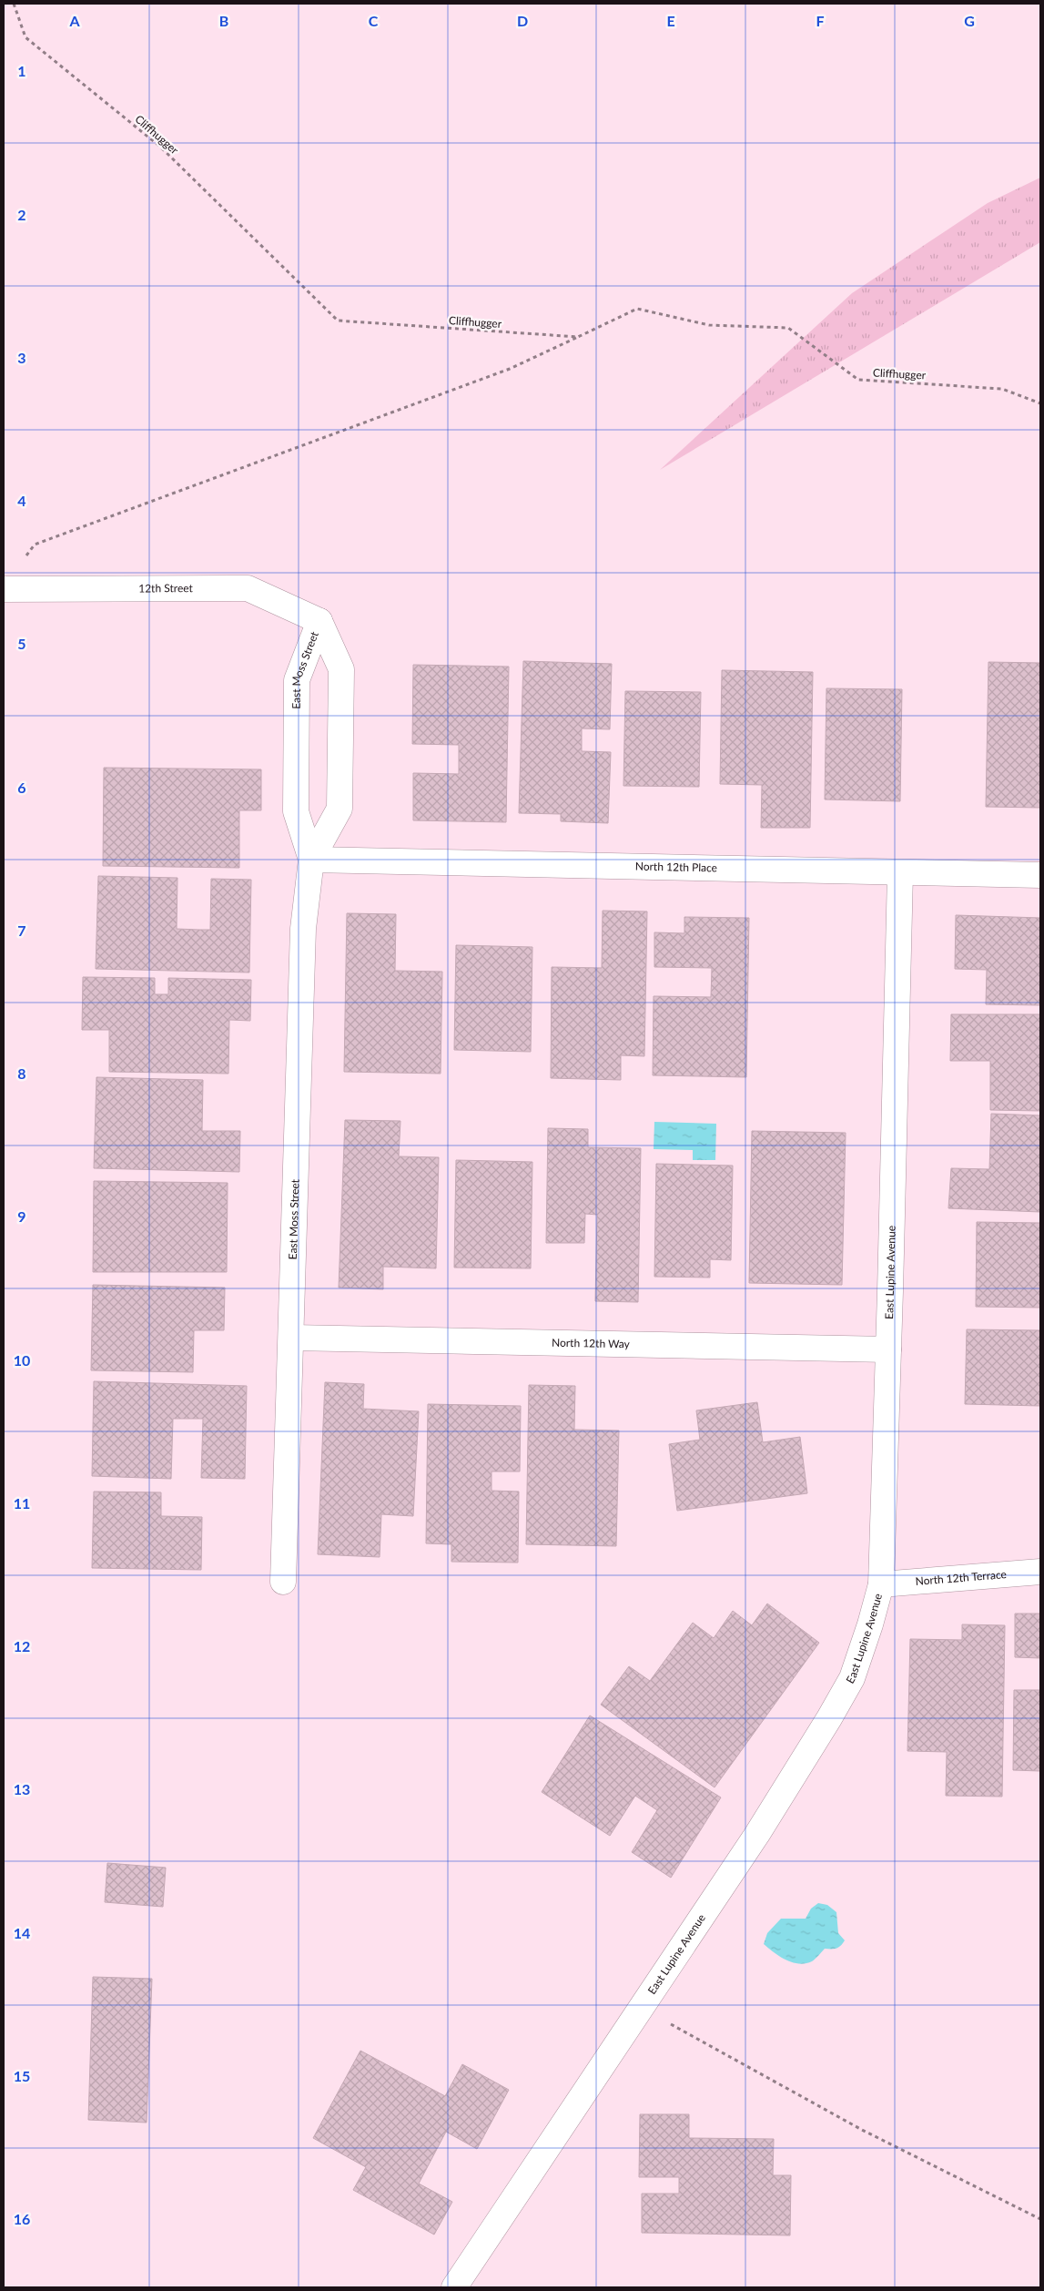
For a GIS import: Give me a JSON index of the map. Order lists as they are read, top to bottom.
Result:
{
  "streets": {
    "street": [
      "12th Street",
      "East Moss Street",
      "North 12th Place",
      "East Lupine Avenue",
      "North 12th Way",
      "North 12th Terrace"
    ],
    "path": ["Cliffhugger"]
  },
  "crossings": [
    ["12th Street", "East Moss Street"],
    ["East Moss Street", "North 12th Place"],
    ["East Moss Street", "North 12th Way"],
    ["North 12th Place", "East Lupine Avenue"],
    ["East Lupine Avenue", "North 12th Way"],
    ["East Lupine Avenue", "North 12th Terrace"]
  ],
  "grid": {
    "columns": [
      "A",
      "B",
      "C",
      "D",
      "E",
      "F",
      "G"
    ],
    "rows": [
      "1",
      "2",
      "3",
      "4",
      "5",
      "6",
      "7",
      "8",
      "9",
      "10",
      "11",
      "12",
      "13",
      "14",
      "15",
      "16"
    ]
  }
}
